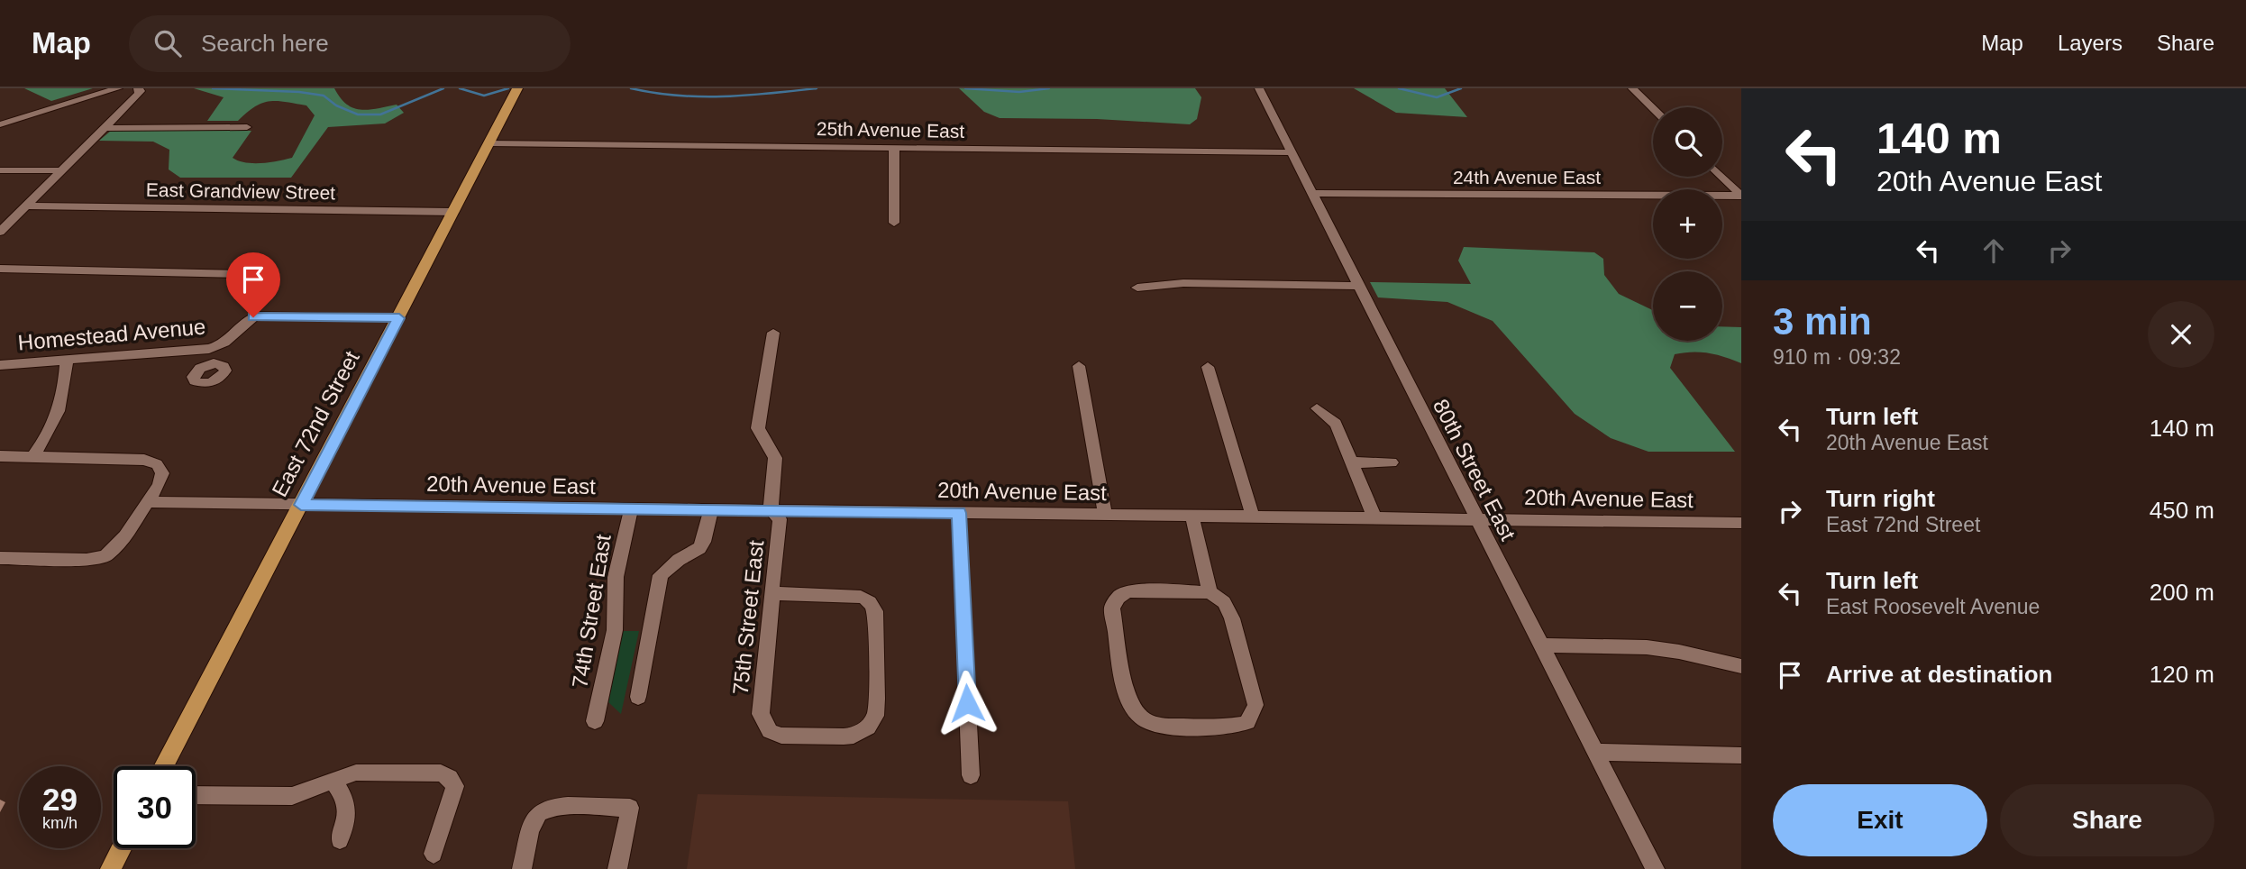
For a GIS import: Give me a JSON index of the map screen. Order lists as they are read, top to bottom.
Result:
{
  "streets": {
    "main road": ["East 72nd Street"],
    "street": [
      "25th Avenue East",
      "24th Avenue East",
      "East Grandview Street",
      "Homestead Avenue",
      "80th Street East",
      "20th Avenue East",
      "74th Street East",
      "75th Street East"
    ]
  },
  "crossings": [
    ["25th Avenue East", "East 72nd Street"],
    ["25th Avenue East", "80th Street East"],
    ["24th Avenue East", "80th Street East"],
    ["East Grandview Street", "East 72nd Street"],
    ["Homestead Avenue", "East 72nd Street"],
    ["East 72nd Street", "20th Avenue East"],
    ["80th Street East", "20th Avenue East"],
    ["20th Avenue East", "74th Street East"],
    ["20th Avenue East", "75th Street East"]
  ],
  "page": {
    "header": "Map",
    "search": "Search here",
    "nav": ["Map", "Layers", "Share"],
    "turn": ["140 m", "20th Avenue East"],
    "map_buttons": ["+", "−"],
    "heading": ["3 min", "910 m · 09:32"],
    "list": [
      {
        "name": "Turn left",
        "note": "20th Avenue East",
        "value": "140 m"
      },
      {
        "name": "Turn right",
        "note": "East 72nd Street",
        "value": "450 m"
      },
      {
        "name": "Turn left",
        "note": "East Roosevelt Avenue",
        "value": "200 m"
      },
      {
        "name": "Arrive at destination",
        "value": "120 m"
      }
    ],
    "speed": "29 km/h",
    "limit": "30",
    "buttons": ["Exit", "Share"]
  }
}
